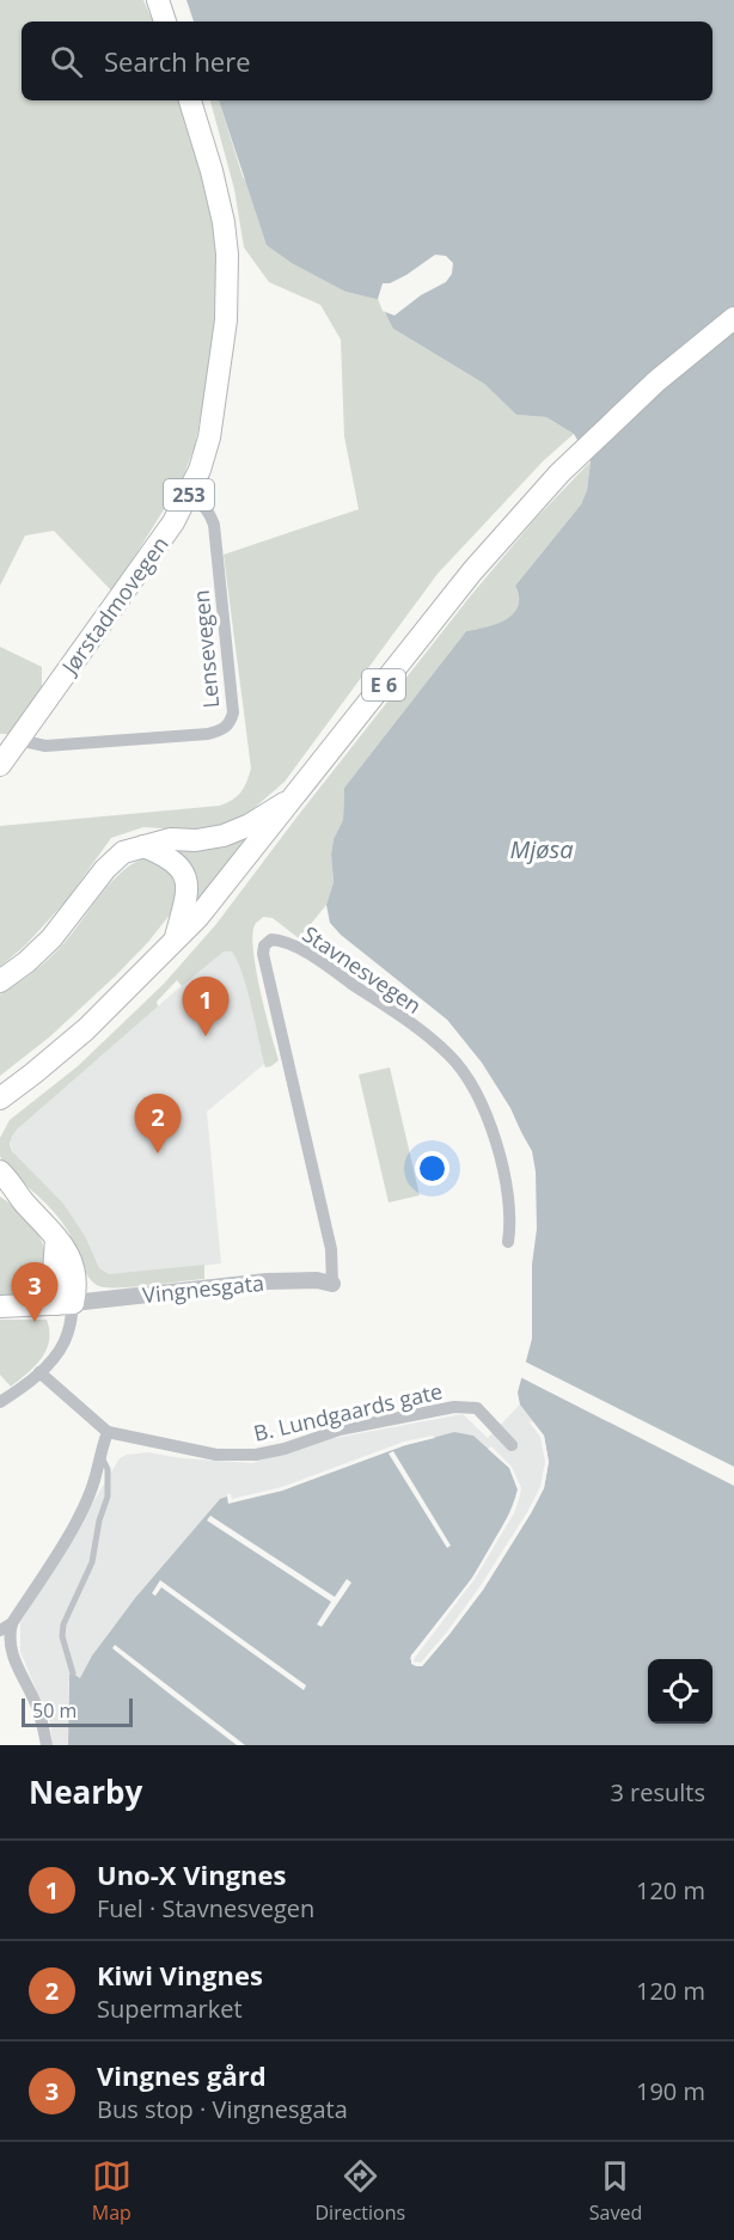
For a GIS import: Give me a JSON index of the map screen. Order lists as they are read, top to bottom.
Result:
{
  "streets": {
    "main road": [
      "253",
      "Jørstadmovegen",
      "E 6",
      "Vingnesgata"
    ],
    "street": ["Lensevegen", "Stavnesvegen", "B. Lundgaards gate"]
  },
  "crossings": [
    ["Jørstadmovegen", "Lensevegen"],
    ["Stavnesvegen", "Vingnesgata"]
  ],
  "water": ["Mjøsa"],
  "scale_bar": "50 m",
  "page": {
    "search": "Search here",
    "pins": ["1", "2", "3"],
    "scale": "50 m",
    "heading": ["Nearby", "3 results"],
    "list": [
      {
        "mark": "1",
        "name": "Uno-X Vingnes",
        "note": "Fuel · Stavnesvegen",
        "value": "120 m"
      },
      {
        "mark": "2",
        "name": "Kiwi Vingnes",
        "note": "Supermarket",
        "value": "120 m"
      },
      {
        "mark": "3",
        "name": "Vingnes gård",
        "note": "Bus stop · Vingnesgata",
        "value": "190 m"
      }
    ],
    "nav": ["Map", "Directions", "Saved"]
  }
}
